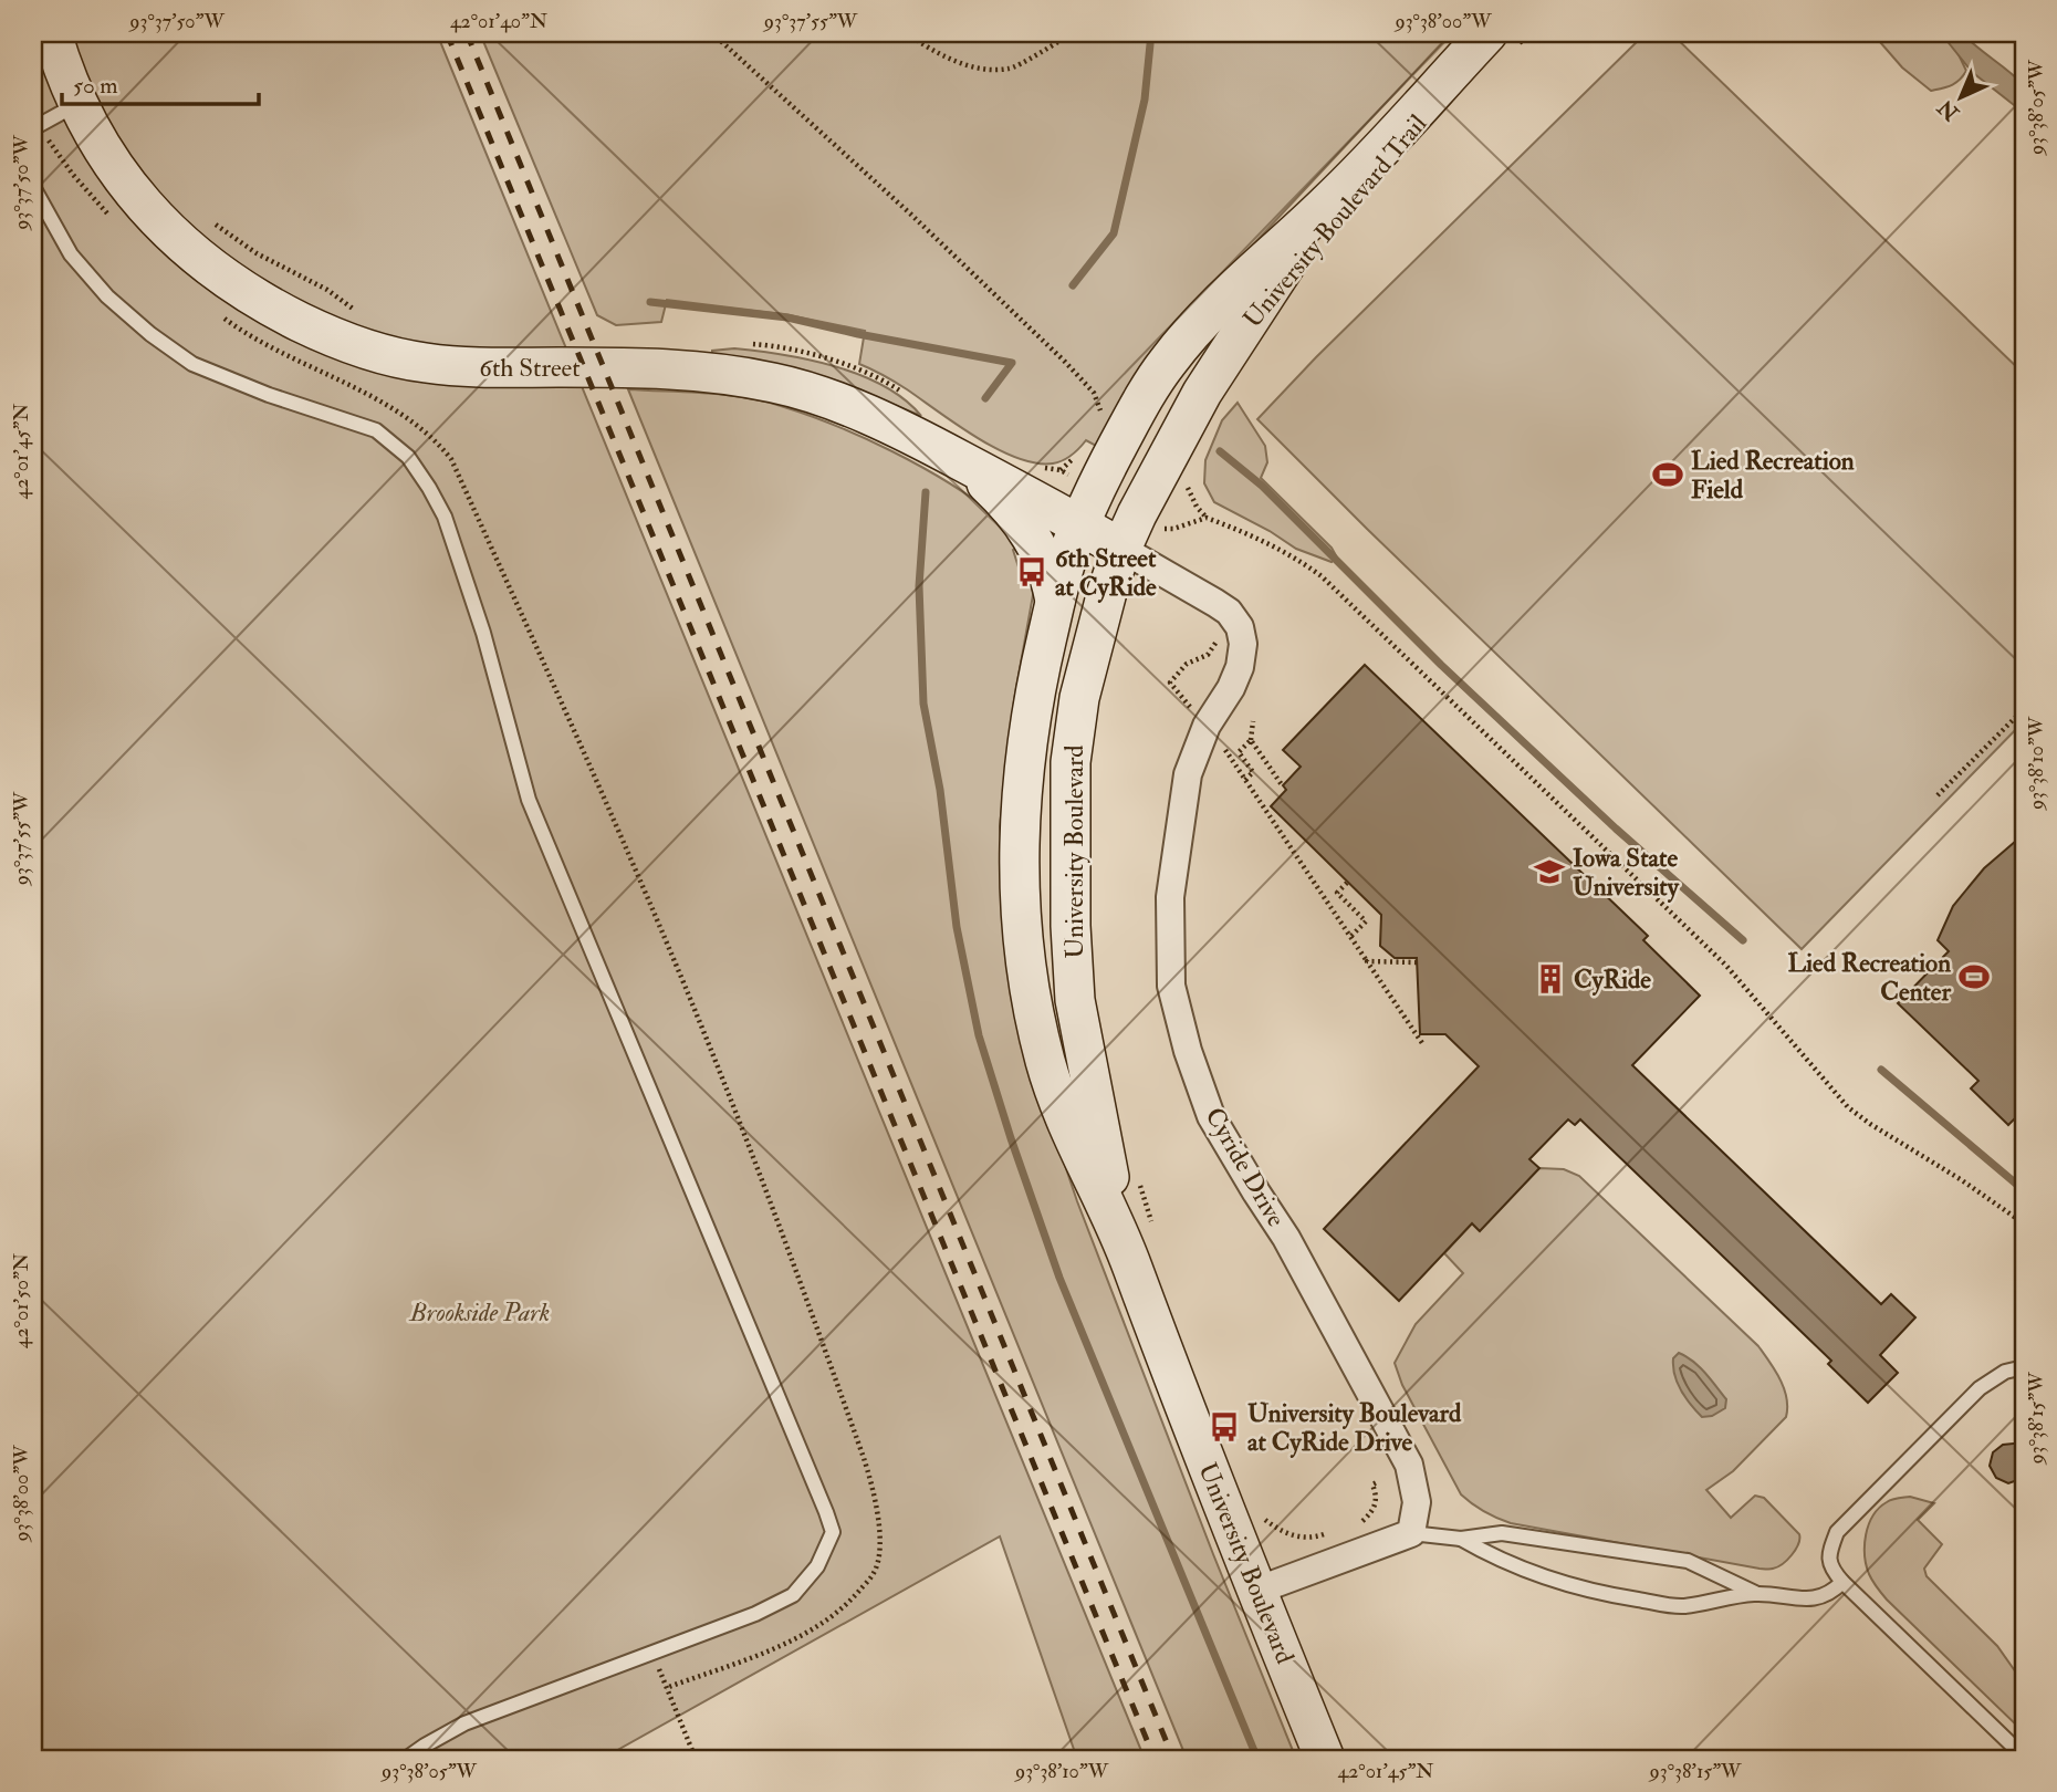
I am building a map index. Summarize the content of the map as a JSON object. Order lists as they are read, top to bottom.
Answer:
{
  "streets": {
    "main road": ["6th Street", "University Boulevard"],
    "street": ["Cyride Drive"]
  },
  "crossings": [
    ["6th Street", "University Boulevard"],
    ["6th Street", "Cyride Drive"],
    ["University Boulevard", "Cyride Drive"]
  ],
  "parks": ["Brookside Park"],
  "places": {
    "sports": ["Lied Recreation Field", "Lied Recreation Center"],
    "bus stop": ["6th Street at CyRide", "University Boulevard at CyRide Drive"],
    "school or university": ["Iowa State University"],
    "building": ["CyRide"]
  },
  "scale_bar": "50 m",
  "north": "bottom left",
  "coordinates": [
    "93°37'50\"W",
    "42°01'40\"N",
    "93°37'55\"W",
    "93°38'00\"W",
    "93°38'05\"W",
    "42°01'45\"N",
    "93°38'10\"W",
    "42°01'50\"N",
    "93°38'15\"W"
  ]
}
